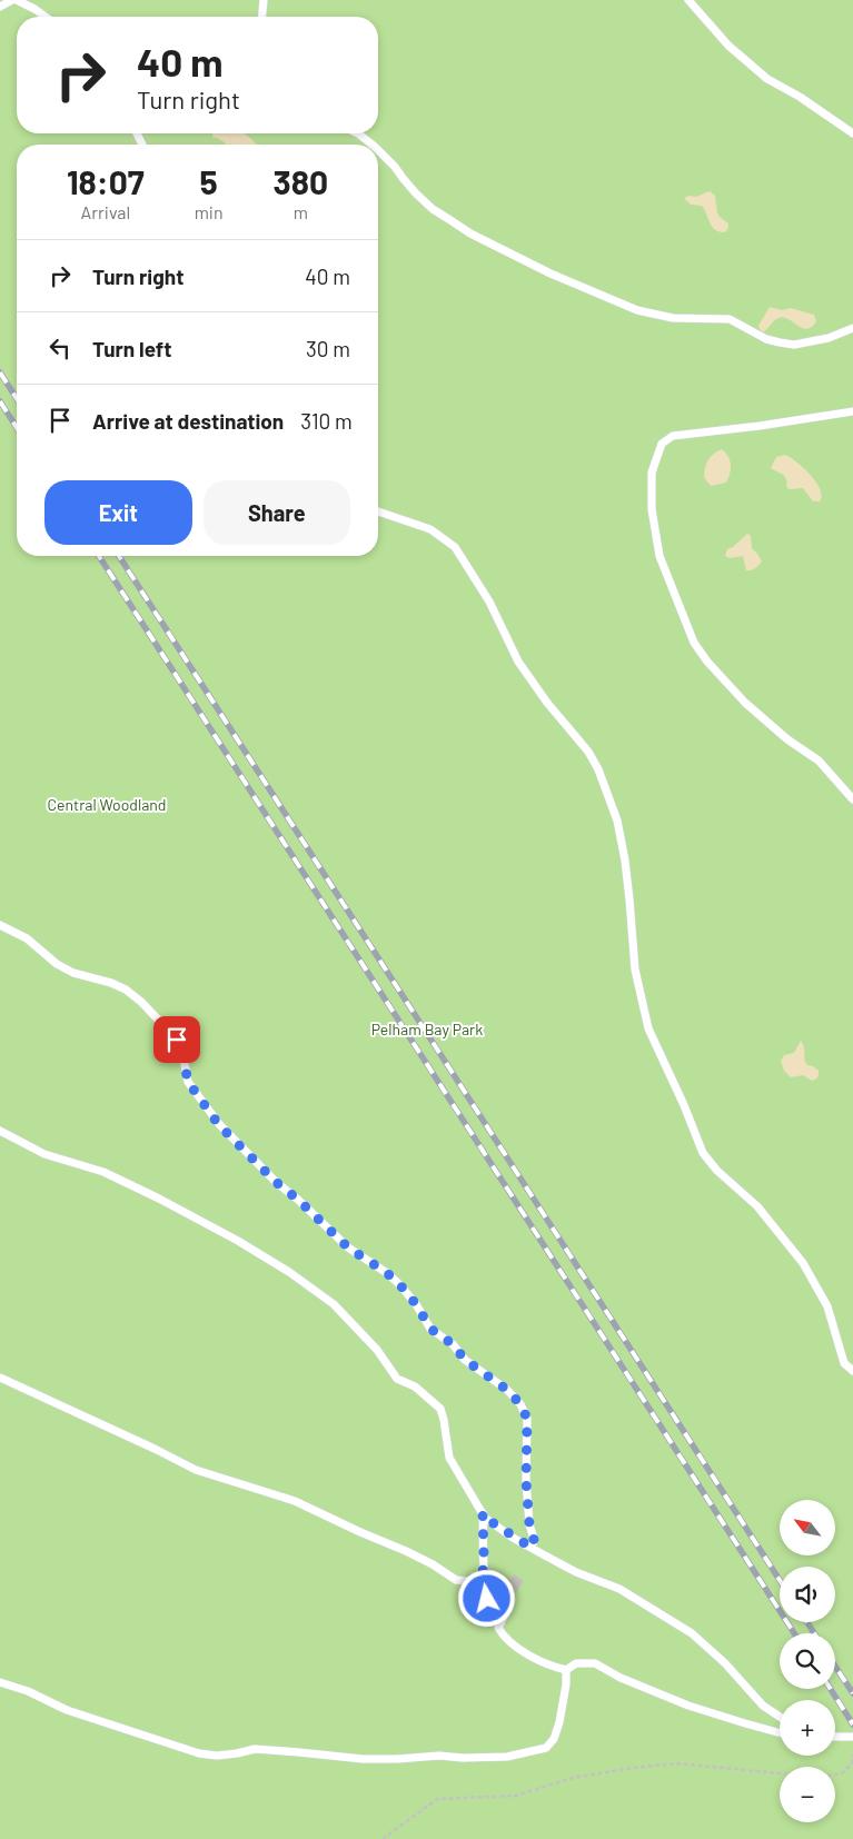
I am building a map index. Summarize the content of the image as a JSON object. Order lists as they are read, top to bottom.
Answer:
{
  "parks": ["Central Woodland", "Pelham Bay Park"],
  "north": "top left",
  "page": {
    "turn": ["40 m", "Turn right"],
    "eta": [
      "18:07",
      "Arrival",
      "5",
      "min",
      "380",
      "m"
    ],
    "list": [
      {
        "name": "Turn right",
        "value": "40 m"
      },
      {
        "name": "Turn left",
        "value": "30 m"
      },
      {
        "name": "Arrive at destination",
        "value": "310 m"
      }
    ],
    "buttons": ["Exit", "Share"],
    "map_buttons": ["+", "−"]
  }
}
